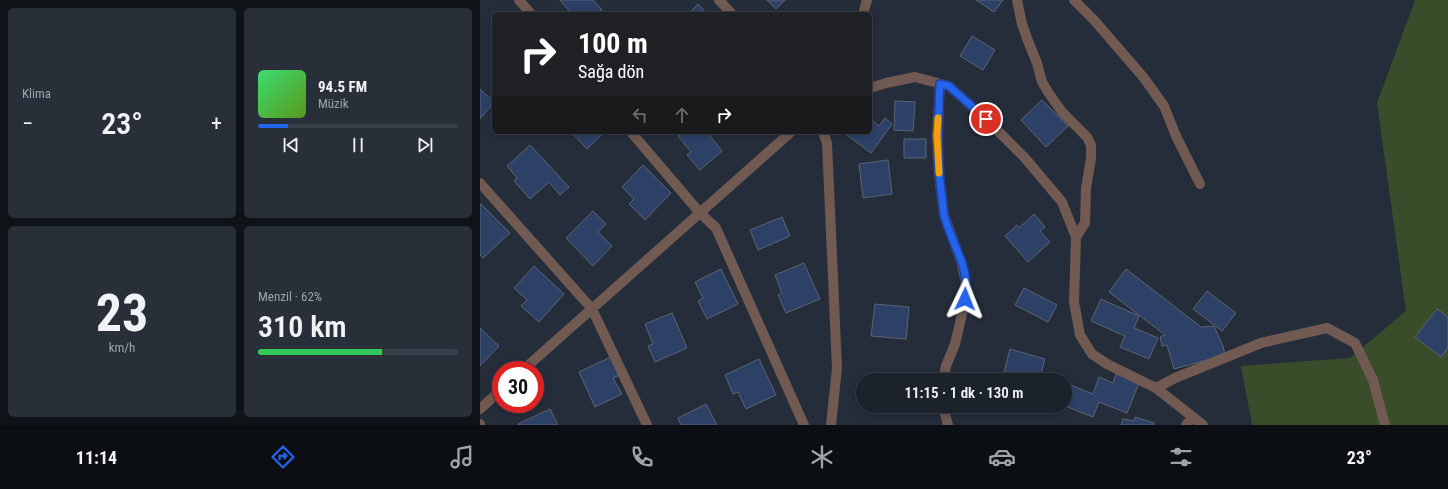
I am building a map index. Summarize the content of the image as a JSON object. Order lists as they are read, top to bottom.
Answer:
{
  "page": {
    "tile": [
      "Klima",
      ["23", "km/h"],
      ["Menzil · 62%", "310 km"]
    ],
    "turn": ["100 m", "Sağa dön"],
    "song": ["94.5 FM", "Müzik"],
    "heat": ["−", "23°", "+"],
    "limit": "30",
    "trip": "11:15 · 1 dk · 130 m",
    "tabs": ["11:14", "23°"]
  }
}
